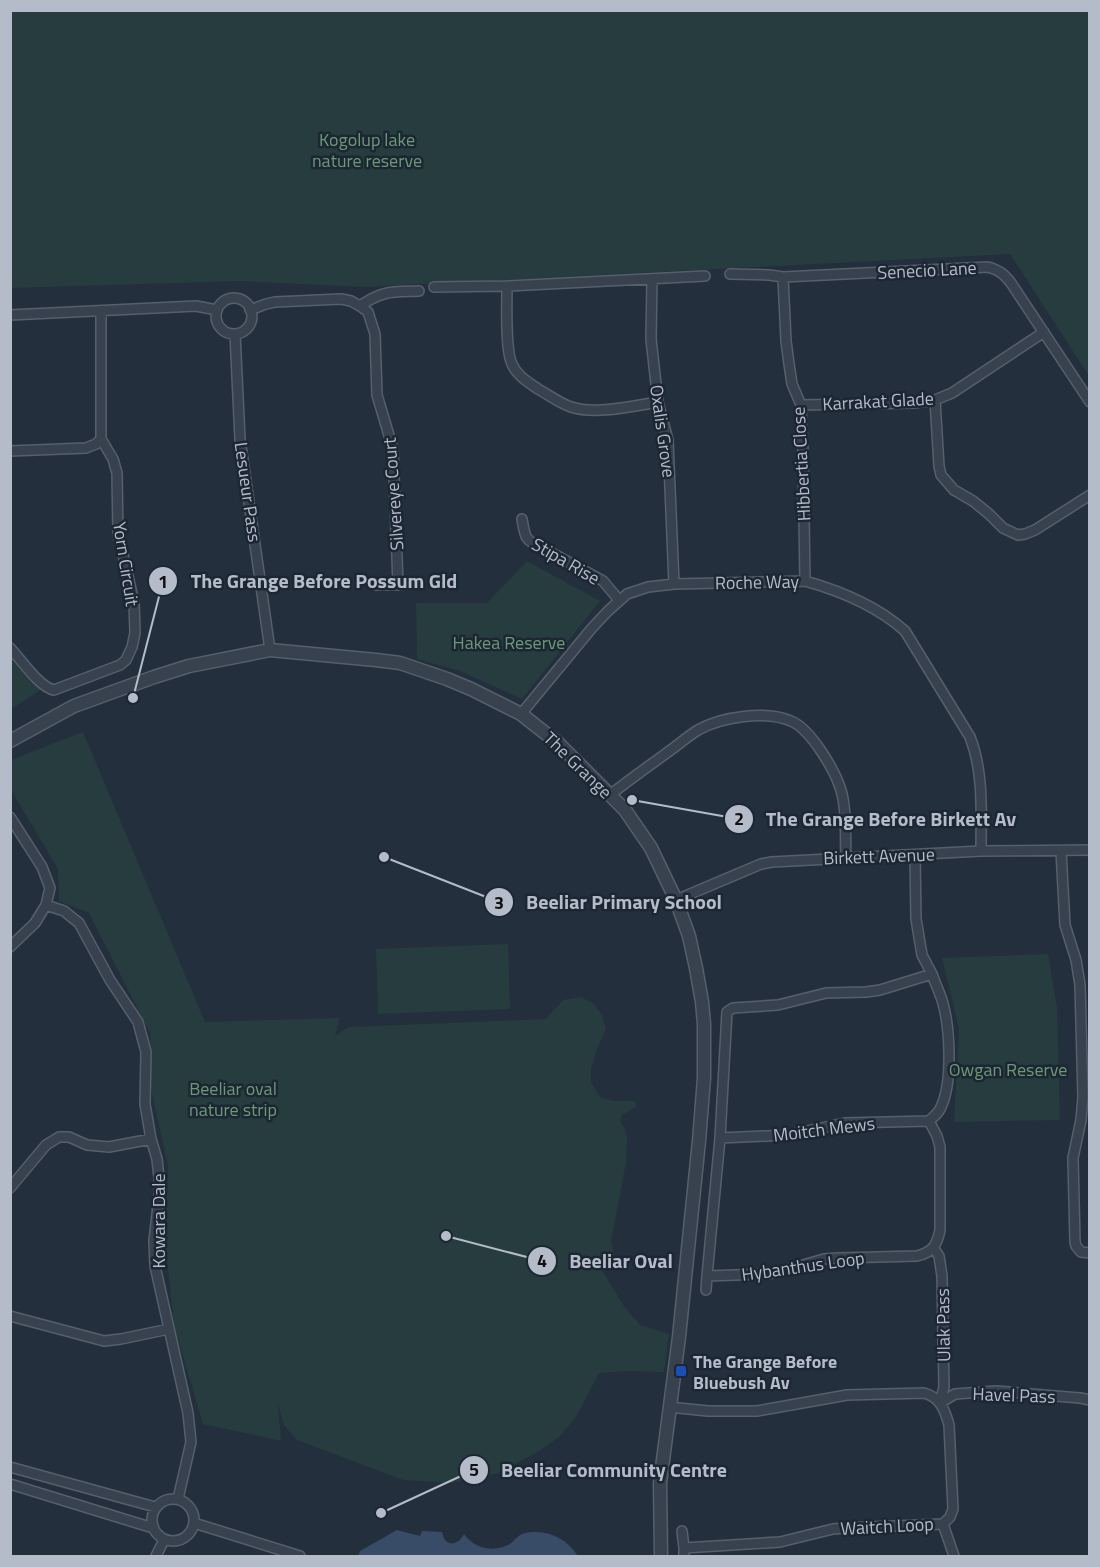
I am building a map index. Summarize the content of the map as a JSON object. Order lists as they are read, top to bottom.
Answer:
{
  "streets": {
    "street": [
      "Senecio Lane",
      "Karrakat Glade",
      "Oxalis Grove",
      "Hibbertia Close",
      "Lesueur Pass",
      "Silvereye Court",
      "Stipa Rise",
      "Yorn Circuit",
      "Roche Way",
      "The Grange",
      "Birkett Avenue",
      "Moitch Mews",
      "Kowara Dale",
      "Hybanthus Loop",
      "Ulak Pass",
      "Havel Pass",
      "Waitch Loop"
    ]
  },
  "crossings": [
    ["Senecio Lane", "Karrakat Glade"],
    ["Senecio Lane", "Hibbertia Close"],
    ["Karrakat Glade", "Hibbertia Close"],
    ["Oxalis Grove", "Roche Way"],
    ["Hibbertia Close", "Roche Way"],
    ["Lesueur Pass", "The Grange"],
    ["Stipa Rise", "Roche Way"],
    ["Roche Way", "The Grange"],
    ["Roche Way", "Birkett Avenue"],
    ["The Grange", "Birkett Avenue"],
    ["Hybanthus Loop", "Ulak Pass"],
    ["Ulak Pass", "Havel Pass"],
    ["Ulak Pass", "Waitch Loop"],
    ["Havel Pass", "Waitch Loop"]
  ],
  "parks": [
    "Kogolup lake nature reserve",
    "Hakea Reserve",
    "Owgan Reserve",
    "Beeliar oval nature strip"
  ],
  "places": {
    "other": [
      "The Grange Before Possum Gld",
      "The Grange Before Birkett Av",
      "Beeliar Primary School",
      "Beeliar Oval",
      "Beeliar Community Centre"
    ],
    "transit": ["The Grange Before Bluebush Av"]
  }
}
